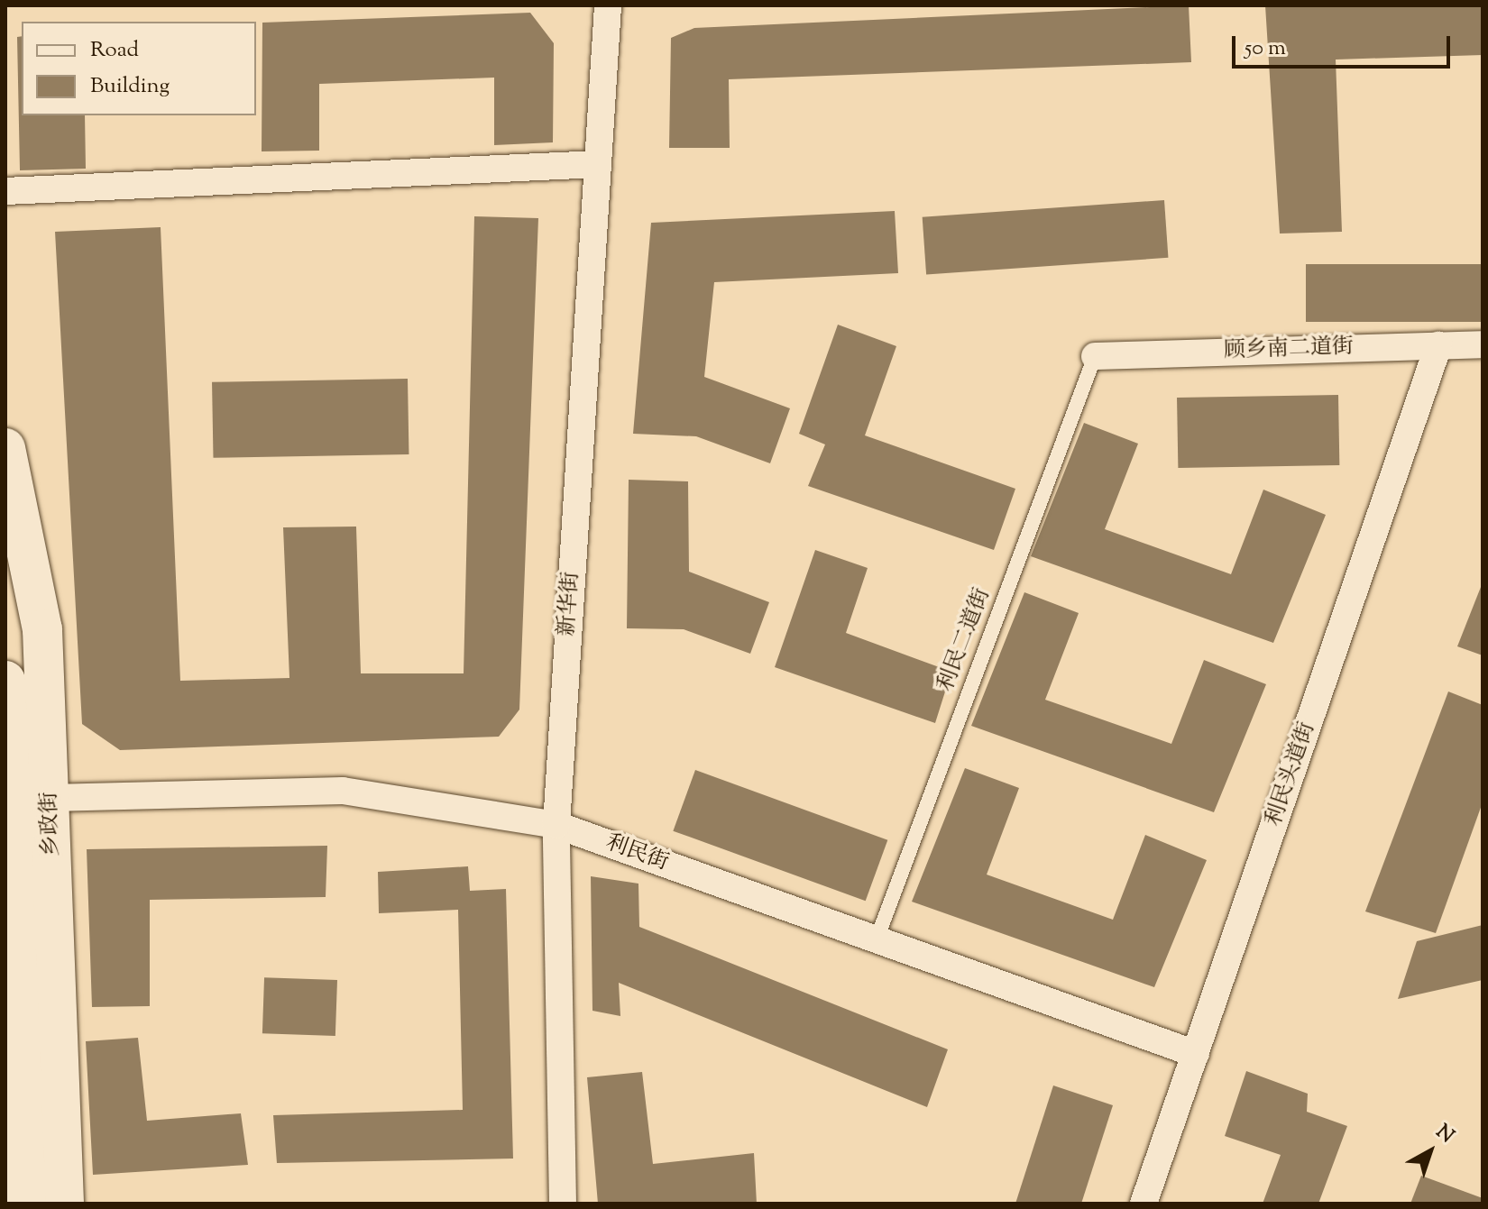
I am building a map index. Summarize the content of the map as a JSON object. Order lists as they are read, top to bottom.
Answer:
{
  "streets": {
    "main road": ["乡政街"],
    "street": [
      "顾乡南二道街",
      "新华街",
      "利民头道街",
      "利民街"
    ],
    "lane": ["利民二道街"]
  },
  "crossings": [
    ["顾乡南二道街", "利民二道街"],
    ["顾乡南二道街", "利民头道街"],
    ["新华街", "利民街"],
    ["利民二道街", "利民街"],
    ["利民头道街", "利民街"],
    ["乡政街", "利民街"]
  ],
  "legend": ["Road", "Building"],
  "scale_bar": "50 m",
  "north": "top right"
}
